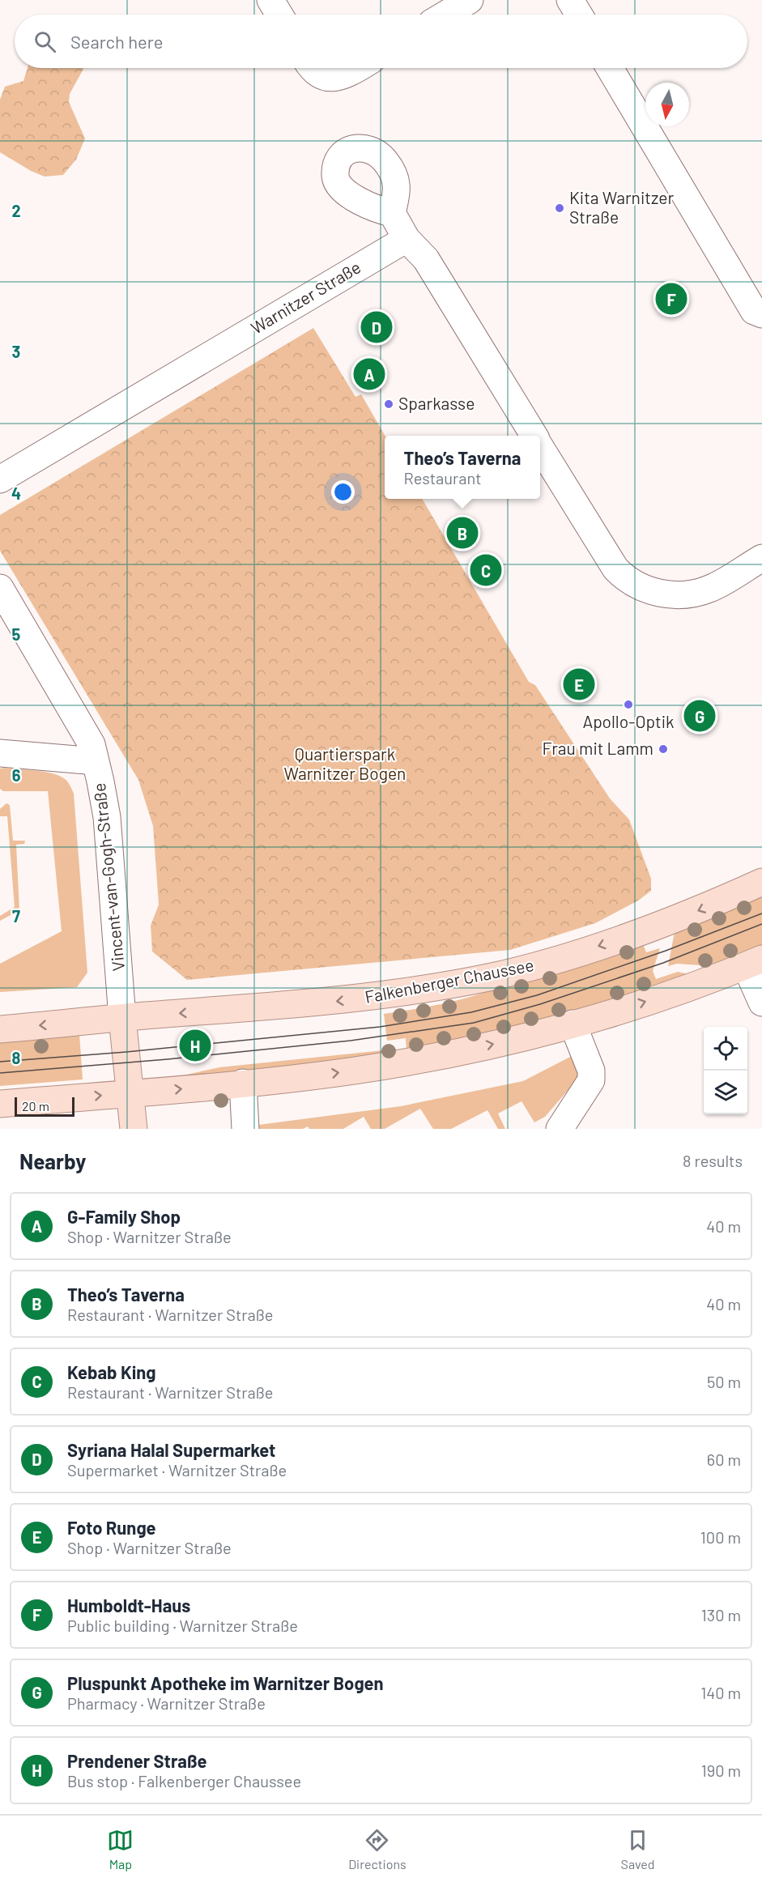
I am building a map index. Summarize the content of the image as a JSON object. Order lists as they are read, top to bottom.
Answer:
{
  "streets": {
    "main road": ["Falkenberger Chaussee"],
    "street": ["Warnitzer Straße", "Vincent-van-Gogh-Straße"]
  },
  "crossings": [
    ["Vincent-van-Gogh-Straße", "Falkenberger Chaussee"]
  ],
  "parks": ["Quartierspark Warnitzer Bogen"],
  "places": [
    "Kita Warnitzer Straße",
    "Sparkasse",
    "Apollo-Optik",
    "Frau mit Lamm"
  ],
  "scale_bar": "20 m",
  "north": "bottom",
  "page": {
    "search": "Search here",
    "pins": [
      "F",
      "D",
      "A",
      "B",
      "C",
      "E",
      "G",
      "H"
    ],
    "popup": ["Theo’s Taverna", "Restaurant"],
    "scale": "20 m",
    "heading": ["Nearby", "8 results"],
    "list": [
      {
        "mark": "A",
        "name": "G-Family Shop",
        "note": "Shop · Warnitzer Straße",
        "value": "40 m"
      },
      {
        "mark": "B",
        "name": "Theo’s Taverna",
        "note": "Restaurant · Warnitzer Straße",
        "value": "40 m"
      },
      {
        "mark": "C",
        "name": "Kebab King",
        "note": "Restaurant · Warnitzer Straße",
        "value": "50 m"
      },
      {
        "mark": "D",
        "name": "Syriana Halal Supermarket",
        "note": "Supermarket · Warnitzer Straße",
        "value": "60 m"
      },
      {
        "mark": "E",
        "name": "Foto Runge",
        "note": "Shop · Warnitzer Straße",
        "value": "100 m"
      },
      {
        "mark": "F",
        "name": "Humboldt-Haus",
        "note": "Public building · Warnitzer Straße",
        "value": "130 m"
      },
      {
        "mark": "G",
        "name": "Pluspunkt Apotheke im Warnitzer Bogen",
        "note": "Pharmacy · Warnitzer Straße",
        "value": "140 m"
      },
      {
        "mark": "H",
        "name": "Prendener Straße",
        "note": "Bus stop · Falkenberger Chaussee",
        "value": "190 m"
      }
    ],
    "nav": ["Map", "Directions", "Saved"]
  },
  "grid": {
    "rows": [
      "2",
      "3",
      "4",
      "5",
      "6",
      "7",
      "8"
    ]
  }
}
